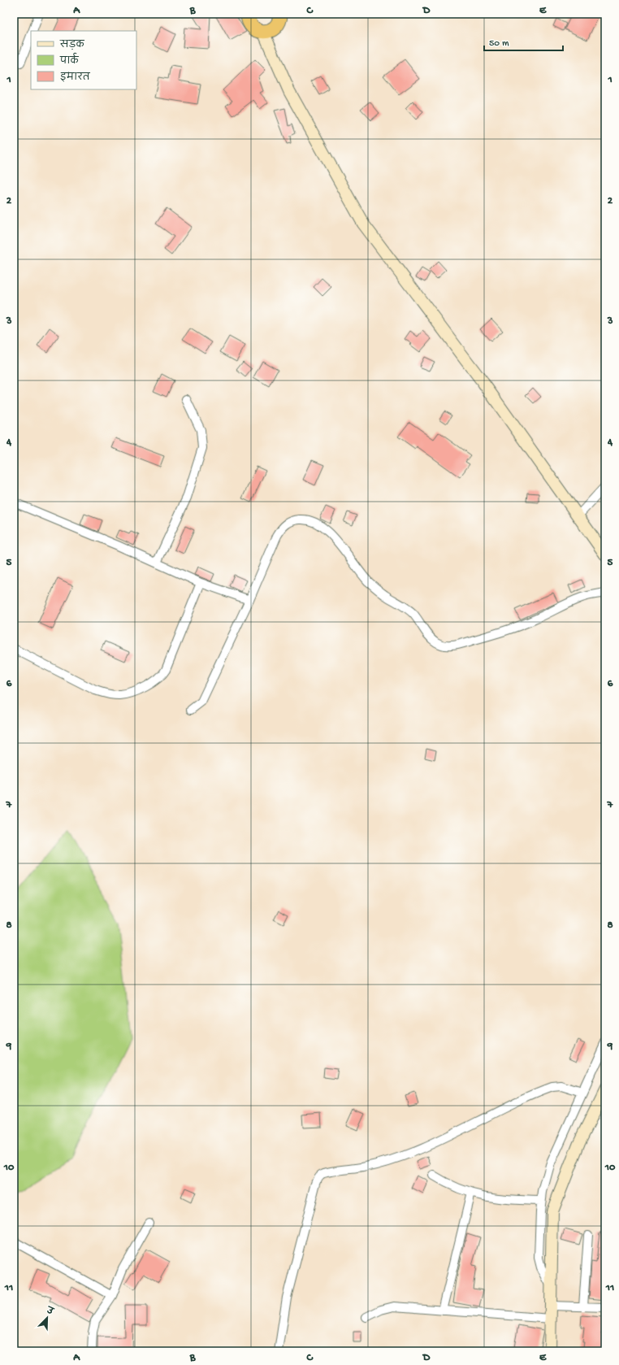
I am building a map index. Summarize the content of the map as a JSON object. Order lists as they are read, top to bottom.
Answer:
{
  "legend": ["सड़क", "पार्क", "इमारत"],
  "scale_bar": "50 m",
  "north": "top right",
  "grid": {
    "columns": [
      "A",
      "B",
      "C",
      "D",
      "E"
    ],
    "rows": [
      "1",
      "2",
      "3",
      "4",
      "5",
      "6",
      "7",
      "8",
      "9",
      "10",
      "11"
    ]
  }
}
